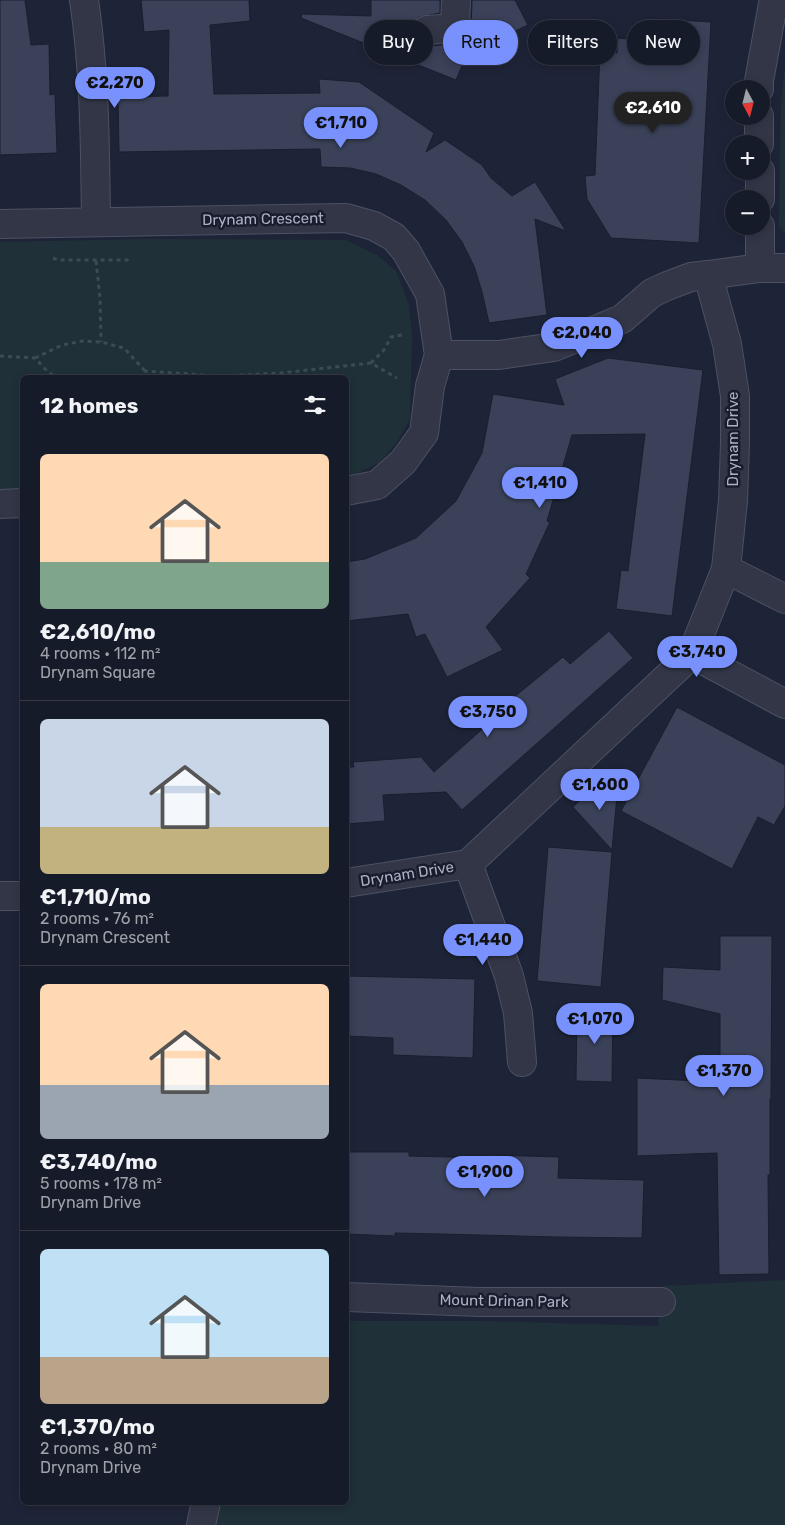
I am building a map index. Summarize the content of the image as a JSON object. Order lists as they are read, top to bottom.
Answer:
{
  "streets": {
    "street": ["Drynam Crescent", "Drynam Drive", "Mount Drinan Park"]
  },
  "north": "bottom",
  "page": {
    "chip": [
      "Buy",
      "Rent",
      "Filters",
      "New"
    ],
    "price": [
      "€2,270",
      "€2,610",
      "€1,710",
      "€2,040",
      "€1,410",
      "€3,740",
      "€3,750",
      "€1,600",
      "€1,440",
      "€1,070",
      "€1,370",
      "€1,900"
    ],
    "map_buttons": ["+", "−"],
    "heading": "12 homes",
    "list": [
      {
        "name": "€2,610/mo",
        "note": "4 rooms · 112 m² · Drynam Square"
      },
      {
        "name": "€1,710/mo",
        "note": "2 rooms · 76 m² · Drynam Crescent"
      },
      {
        "name": "€3,740/mo",
        "note": "5 rooms · 178 m² · Drynam Drive"
      },
      {
        "name": "€1,370/mo",
        "note": "2 rooms · 80 m² · Drynam Drive"
      }
    ]
  }
}
